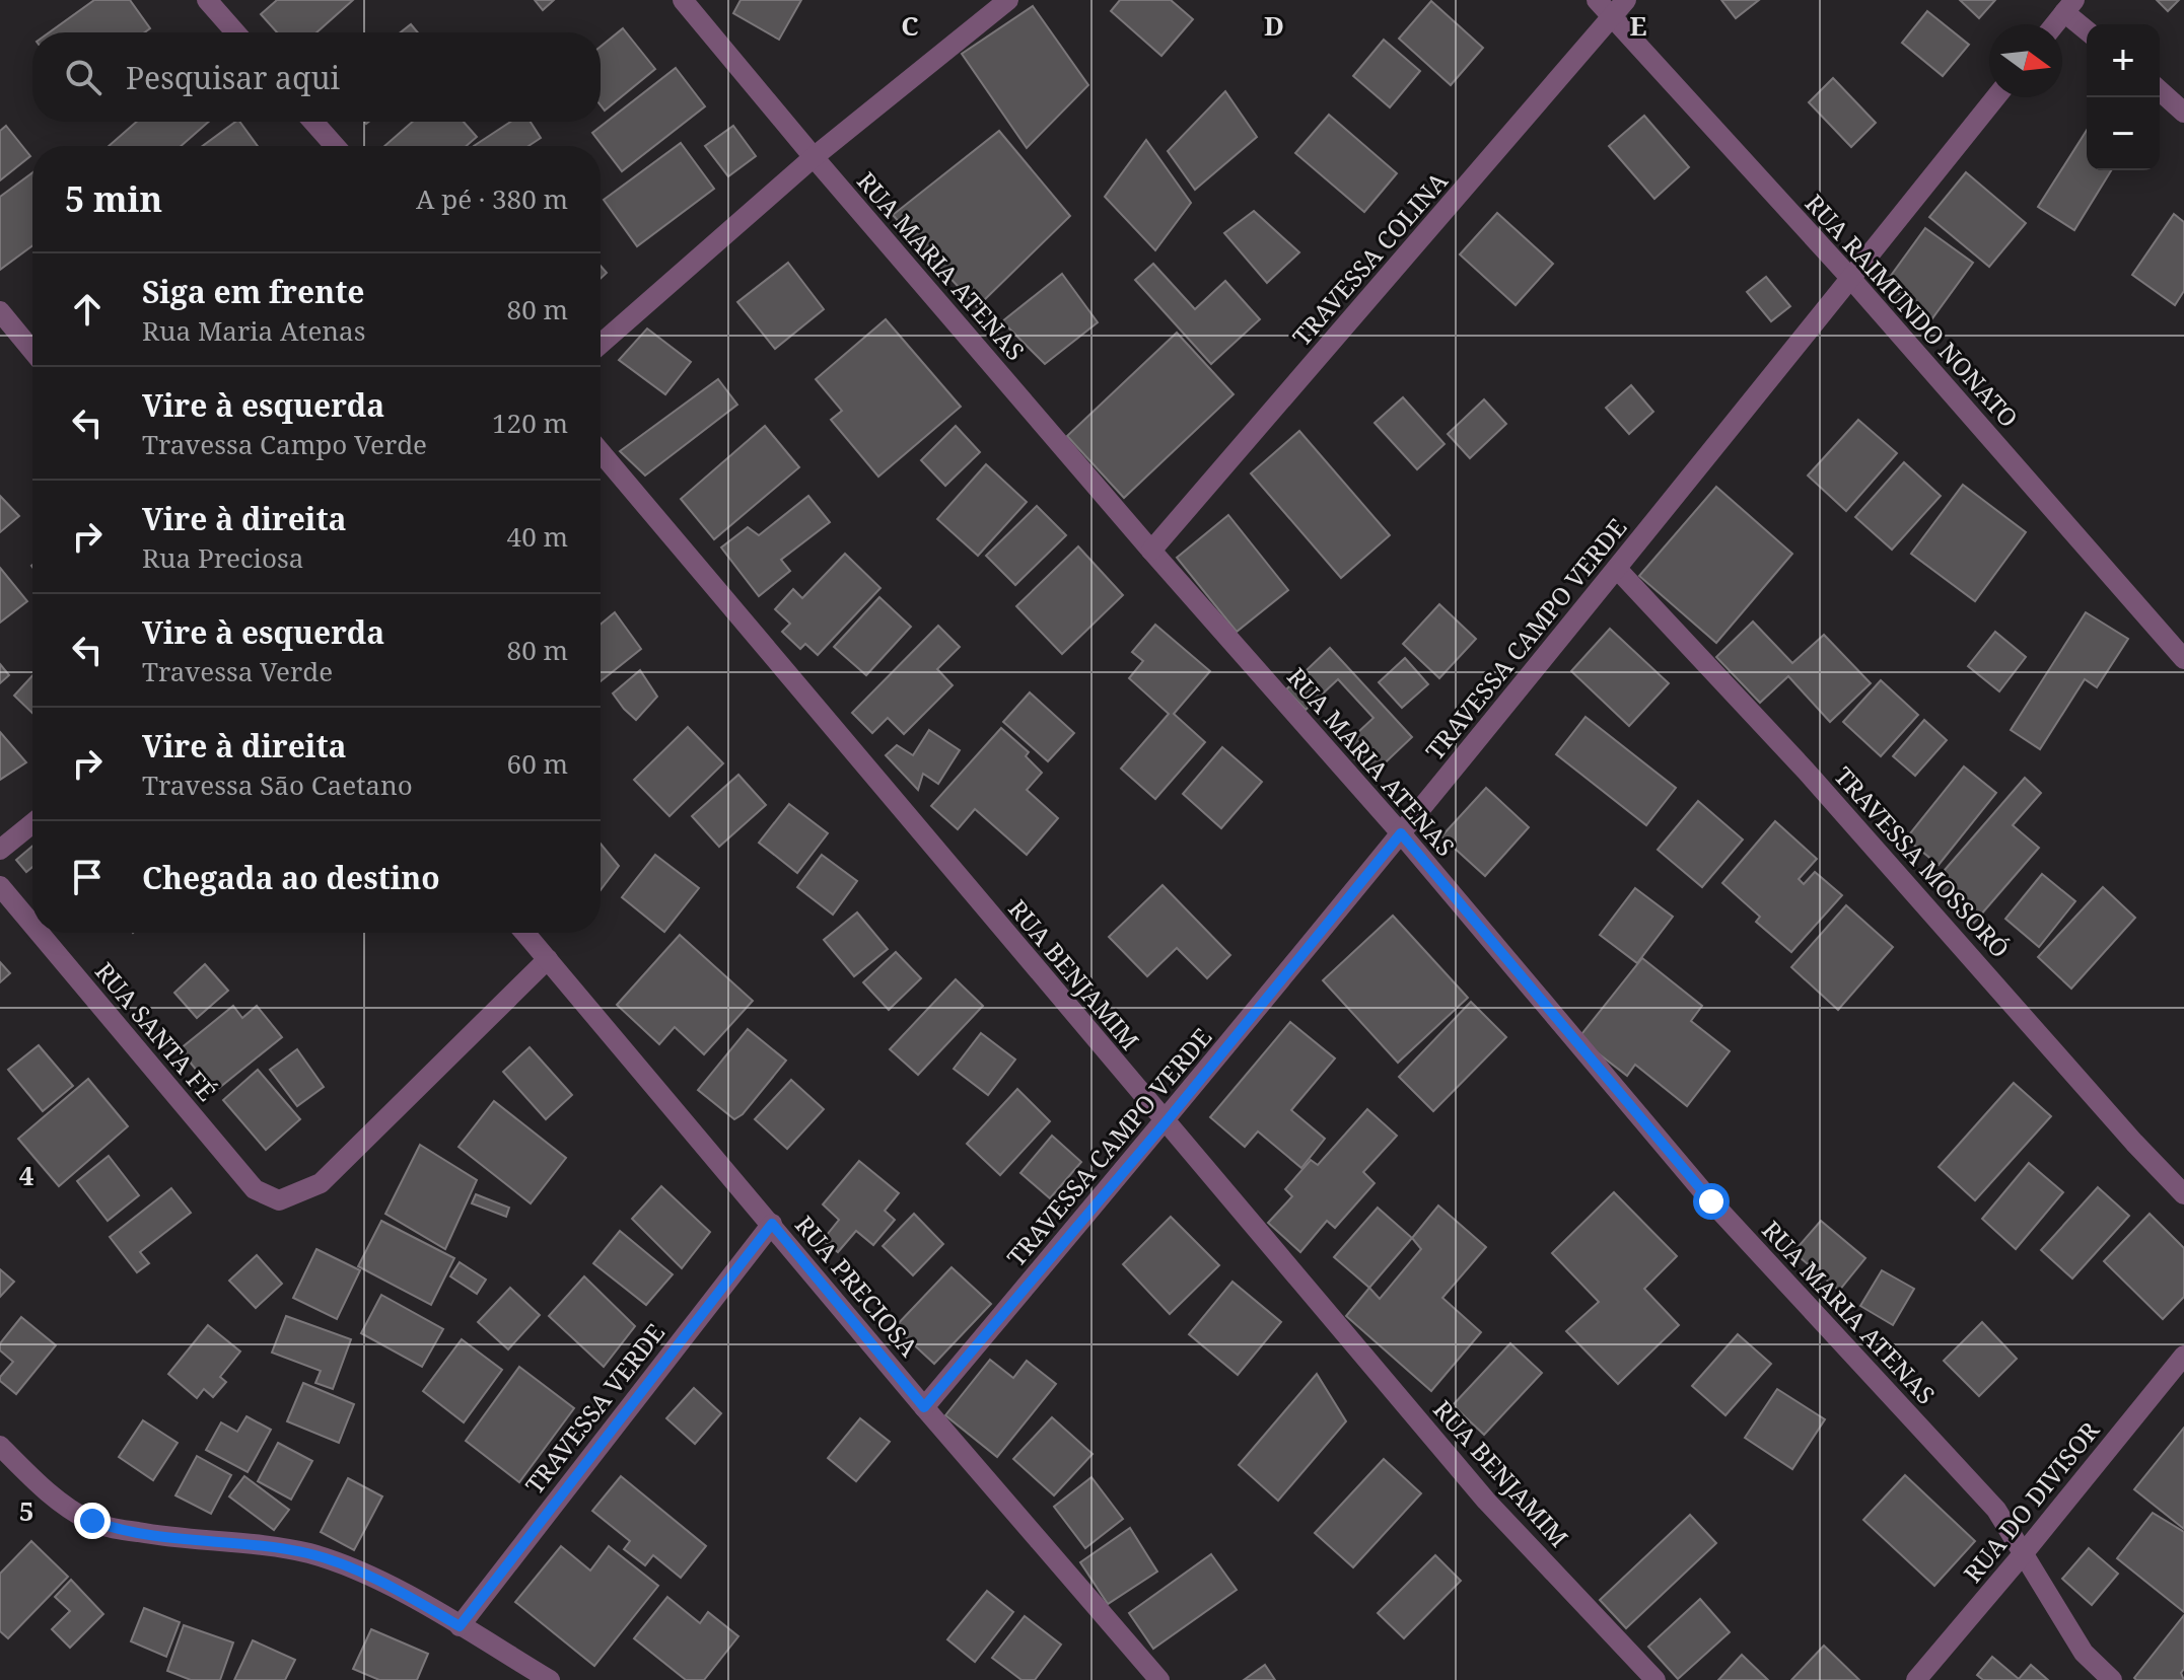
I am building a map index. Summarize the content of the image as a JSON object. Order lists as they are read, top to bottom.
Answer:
{
  "streets": {
    "street": [
      "TRAVESSA COLINA",
      "RUA MARIA ATENAS",
      "RUA RAIMUNDO NONATO",
      "TRAVESSA CAMPO VERDE",
      "TRAVESSA MOSSORÓ",
      "RUA BENJAMIM",
      "RUA SANTA FÉ",
      "RUA PRECIOSA",
      "TRAVESSA VERDE",
      "RUA DO DIVISOR"
    ]
  },
  "crossings": [
    ["TRAVESSA COLINA", "RUA MARIA ATENAS"],
    ["TRAVESSA COLINA", "RUA RAIMUNDO NONATO"],
    ["RUA MARIA ATENAS", "TRAVESSA CAMPO VERDE"],
    ["RUA MARIA ATENAS", "RUA DO DIVISOR"],
    ["RUA RAIMUNDO NONATO", "TRAVESSA CAMPO VERDE"],
    ["TRAVESSA CAMPO VERDE", "TRAVESSA MOSSORÓ"],
    ["TRAVESSA CAMPO VERDE", "RUA BENJAMIM"],
    ["TRAVESSA CAMPO VERDE", "RUA PRECIOSA"],
    ["RUA SANTA FÉ", "RUA PRECIOSA"],
    ["RUA PRECIOSA", "TRAVESSA VERDE"]
  ],
  "north": "right",
  "page": {
    "map_buttons": ["+", "−"],
    "search": "Pesquisar aqui",
    "heading": ["5 min", "A pé · 380 m"],
    "list": [
      ["Siga em frente", "Rua Maria Atenas", "80 m"],
      ["Vire à esquerda", "Travessa Campo Verde", "120 m"],
      ["Vire à direita", "Rua Preciosa", "40 m"],
      ["Vire à esquerda", "Travessa Verde", "80 m"],
      ["Vire à direita", "Travessa São Caetano", "60 m"],
      "Chegada ao destino"
    ]
  },
  "grid": {
    "columns": ["C", "D", "E"],
    "rows": ["4", "5"]
  }
}
